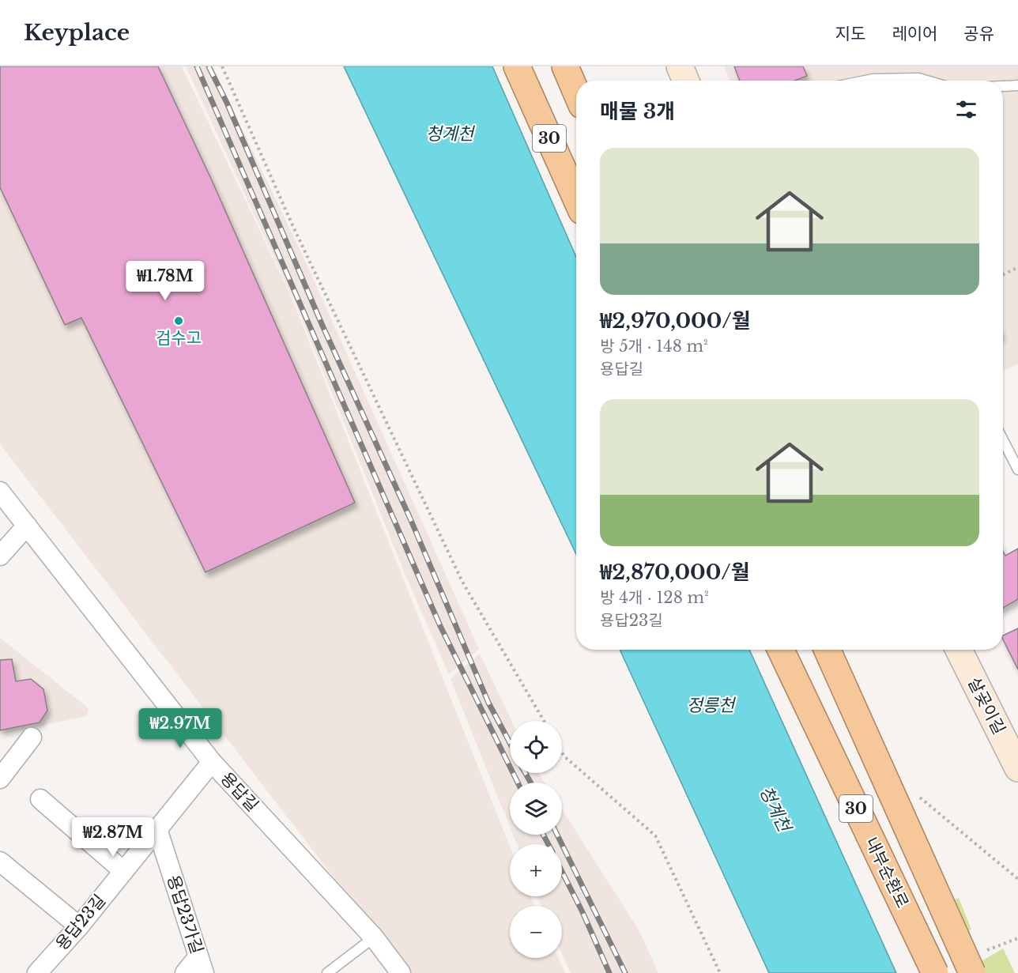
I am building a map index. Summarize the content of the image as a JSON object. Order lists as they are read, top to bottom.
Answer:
{
  "streets": {
    "highway": ["30", "내부순환로"],
    "main road": ["살곶이길"],
    "street": ["용답길", "용답23가길", "용답23길"]
  },
  "crossings": [
    ["용답길", "용답23길"],
    ["용답23가길", "용답23길"]
  ],
  "water": ["청계천", "정릉천"],
  "places": ["검수고"],
  "page": {
    "header": "Keyplace",
    "nav": ["지도", "레이어", "공유"],
    "heading": "매물 3개",
    "list": [
      {
        "name": "₩2,970,000/월",
        "note": "방 5개 · 148 m² · 용답길"
      },
      {
        "name": "₩2,870,000/월",
        "note": "방 4개 · 128 m² · 용답23길"
      }
    ],
    "price": ["₩1.78M", "₩2.97M", "₩2.87M"],
    "map_buttons": ["+", "−"]
  }
}
